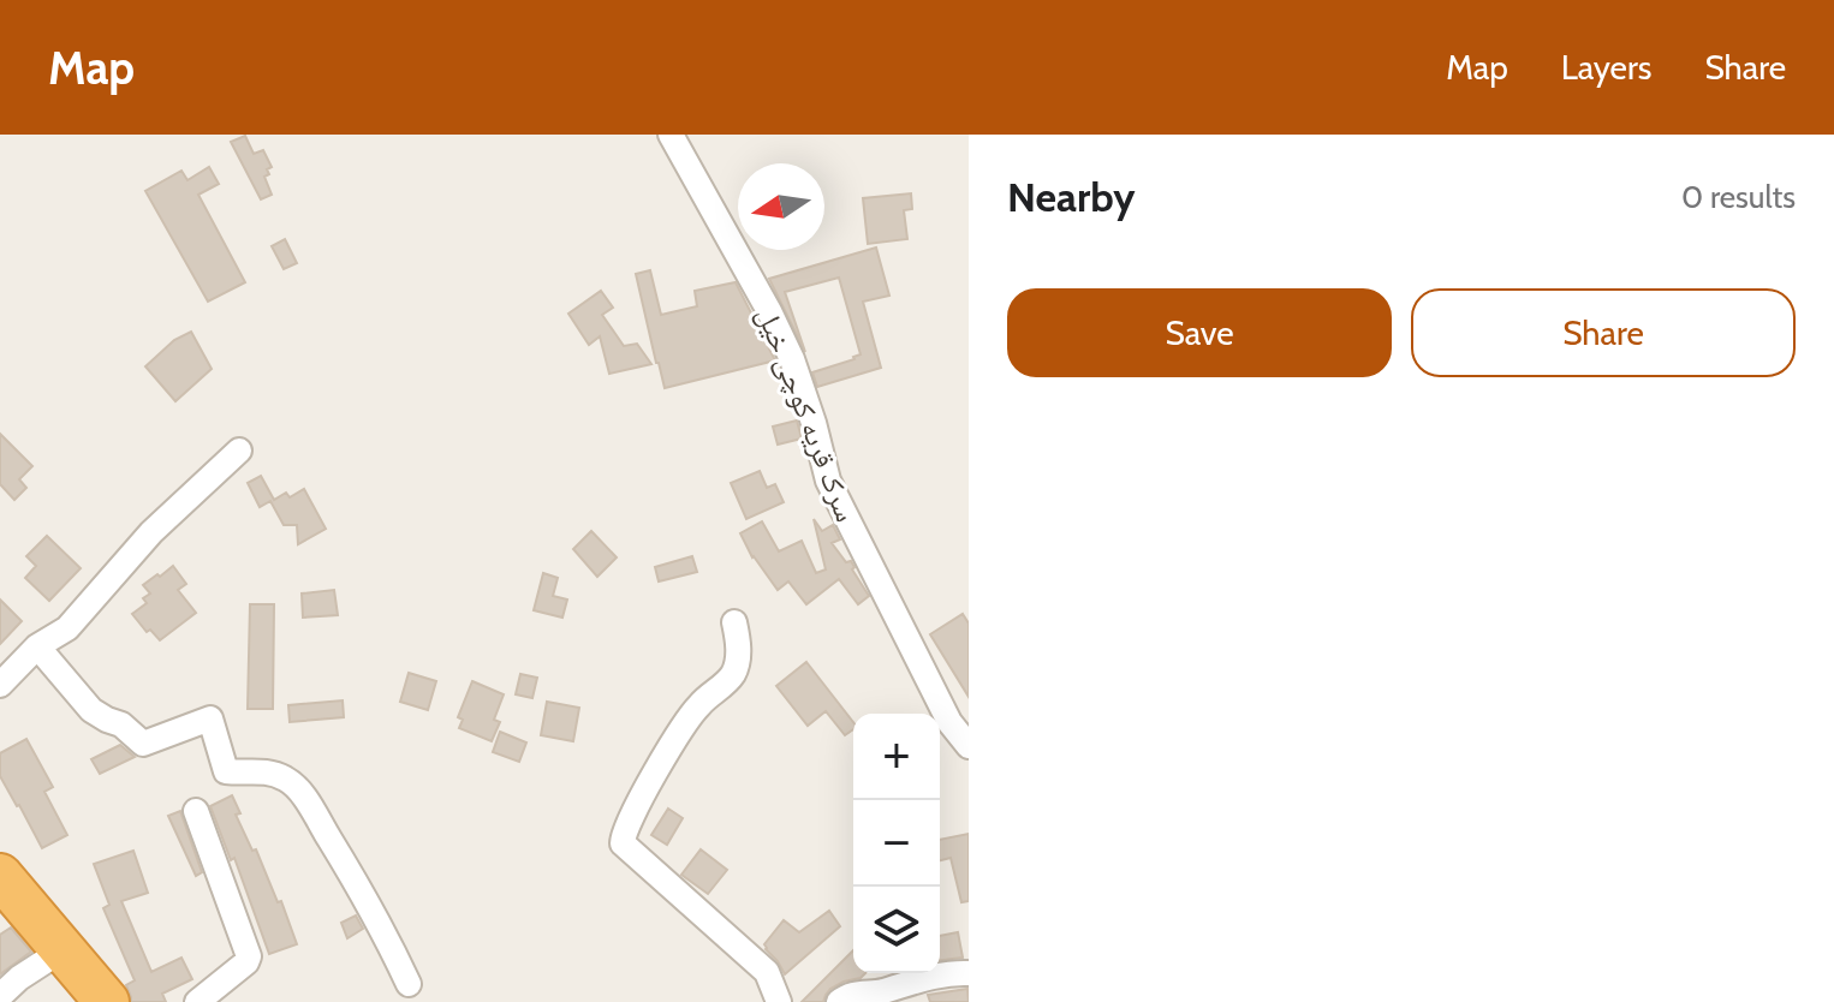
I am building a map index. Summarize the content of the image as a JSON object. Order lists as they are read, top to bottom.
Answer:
{
  "streets": {
    "street": ["سرک قریه کوچی خیل"]
  },
  "north": "left",
  "page": {
    "header": "Map",
    "nav": ["Map", "Layers", "Share"],
    "heading": ["Nearby", "0 results"],
    "buttons": ["Save", "Share"],
    "map_buttons": ["+", "−"]
  }
}
